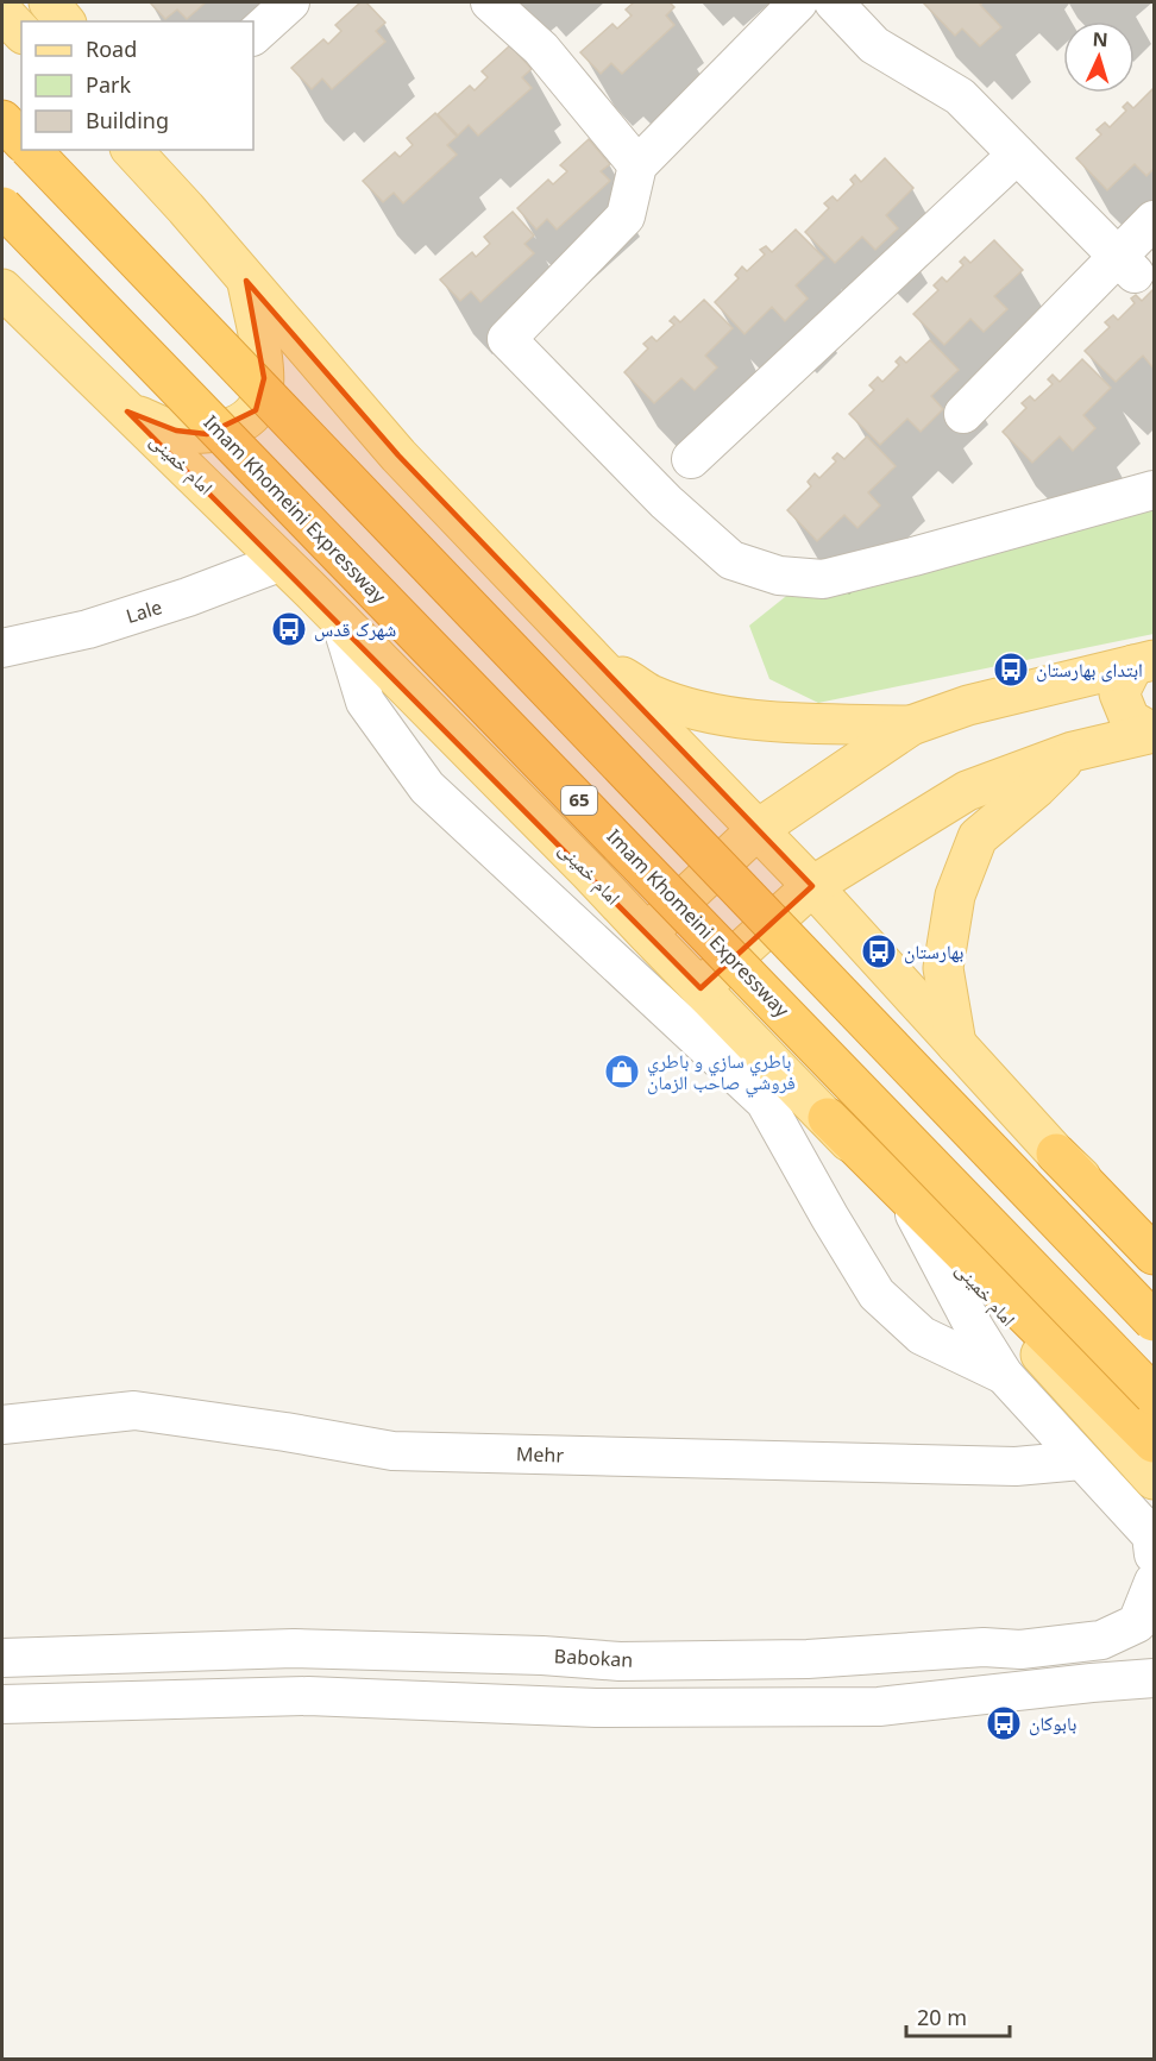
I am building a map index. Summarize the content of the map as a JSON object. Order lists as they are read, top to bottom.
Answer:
{
  "streets": {
    "highway": ["Imam Khomeini Expressway", "65"],
    "main road": ["امام خمینی"],
    "street": ["Lale", "Mehr", "Babokan"]
  },
  "crossings": [
    ["امام خمینی", "Lale"]
  ],
  "places": {
    "bus stop": [
      "شهرک قدس",
      "ابتدای بهارستان",
      "بهارستان",
      "بابوکان"
    ],
    "shop": ["باطري سازي و باطري فروشي صاحب الزمان"]
  },
  "legend": ["Road", "Park", "Building"],
  "scale_bar": "20 m",
  "north": "top"
}
